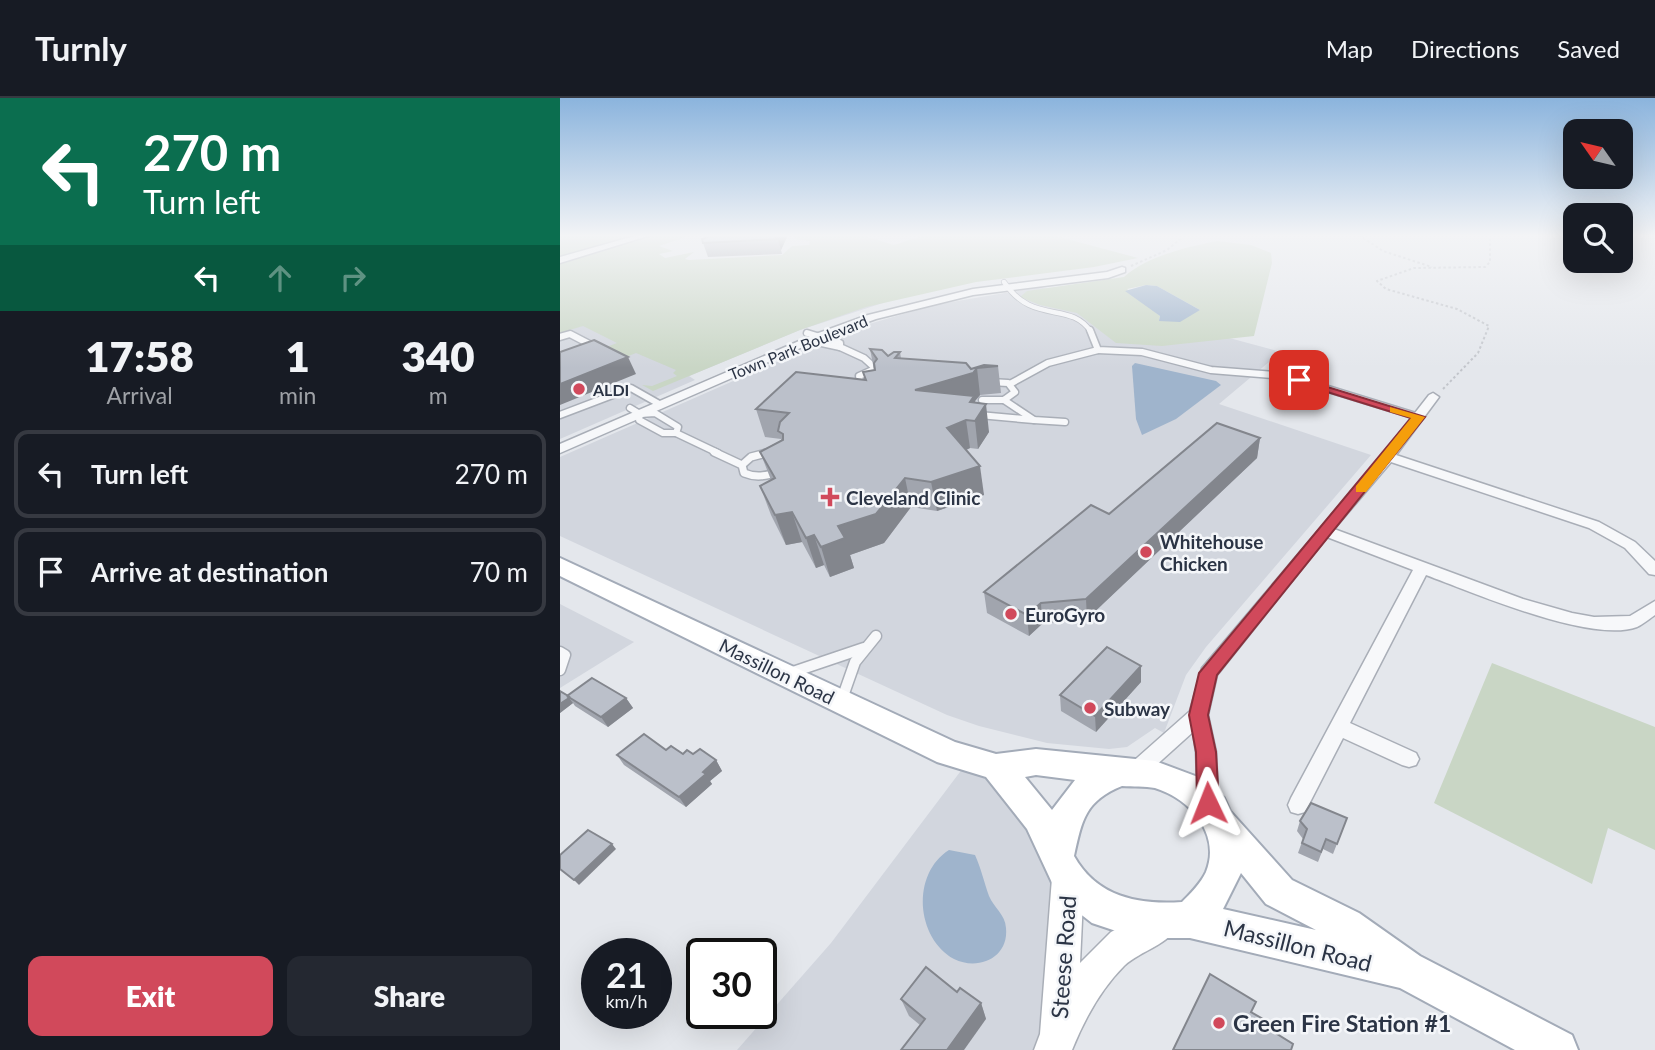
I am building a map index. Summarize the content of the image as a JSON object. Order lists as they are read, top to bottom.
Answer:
{
  "streets": {
    "main road": ["Massillon Road"],
    "street": ["Town Park Boulevard", "Steese Road"]
  },
  "crossings": [
    ["Massillon Road", "Steese Road"]
  ],
  "places": {
    "other": [
      "ALDI",
      "Whitehouse Chicken",
      "EuroGyro",
      "Subway",
      "Green Fire Station #1"
    ],
    "health": ["Cleveland Clinic"]
  },
  "north": "top left",
  "page": {
    "header": "Turnly",
    "nav": ["Map", "Directions", "Saved"],
    "turn": ["270 m", "Turn left"],
    "eta": [
      "17:58",
      "Arrival",
      "1",
      "min",
      "340",
      "m"
    ],
    "list": [
      {
        "name": "Turn left",
        "value": "270 m"
      },
      {
        "name": "Arrive at destination",
        "value": "70 m"
      }
    ],
    "speed": "21 km/h",
    "limit": "30",
    "buttons": ["Exit", "Share"]
  }
}
